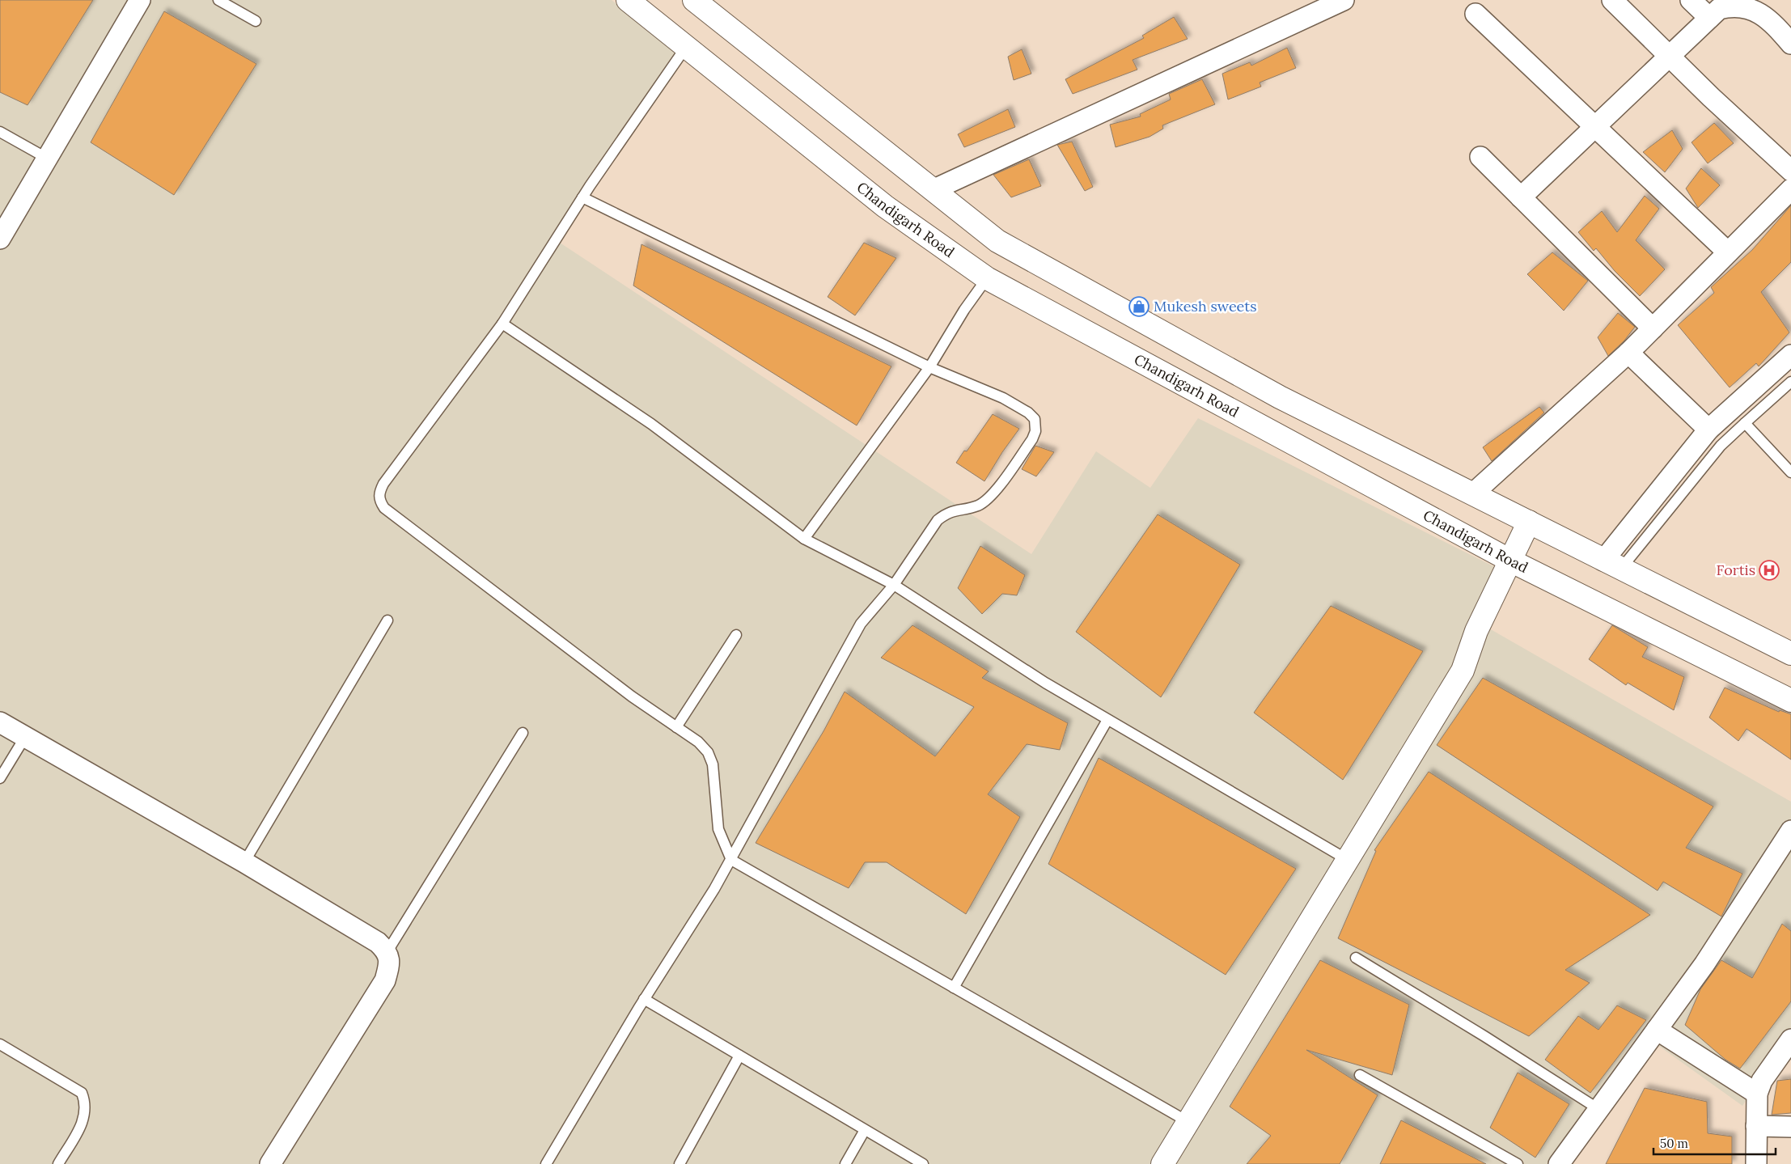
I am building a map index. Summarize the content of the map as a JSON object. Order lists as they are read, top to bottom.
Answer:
{
  "streets": {
    "main road": ["Chandigarh Road"]
  },
  "places": {
    "shop": ["Mukesh sweets"],
    "hospital": ["Fortis"]
  },
  "scale_bar": "50 m"
}
